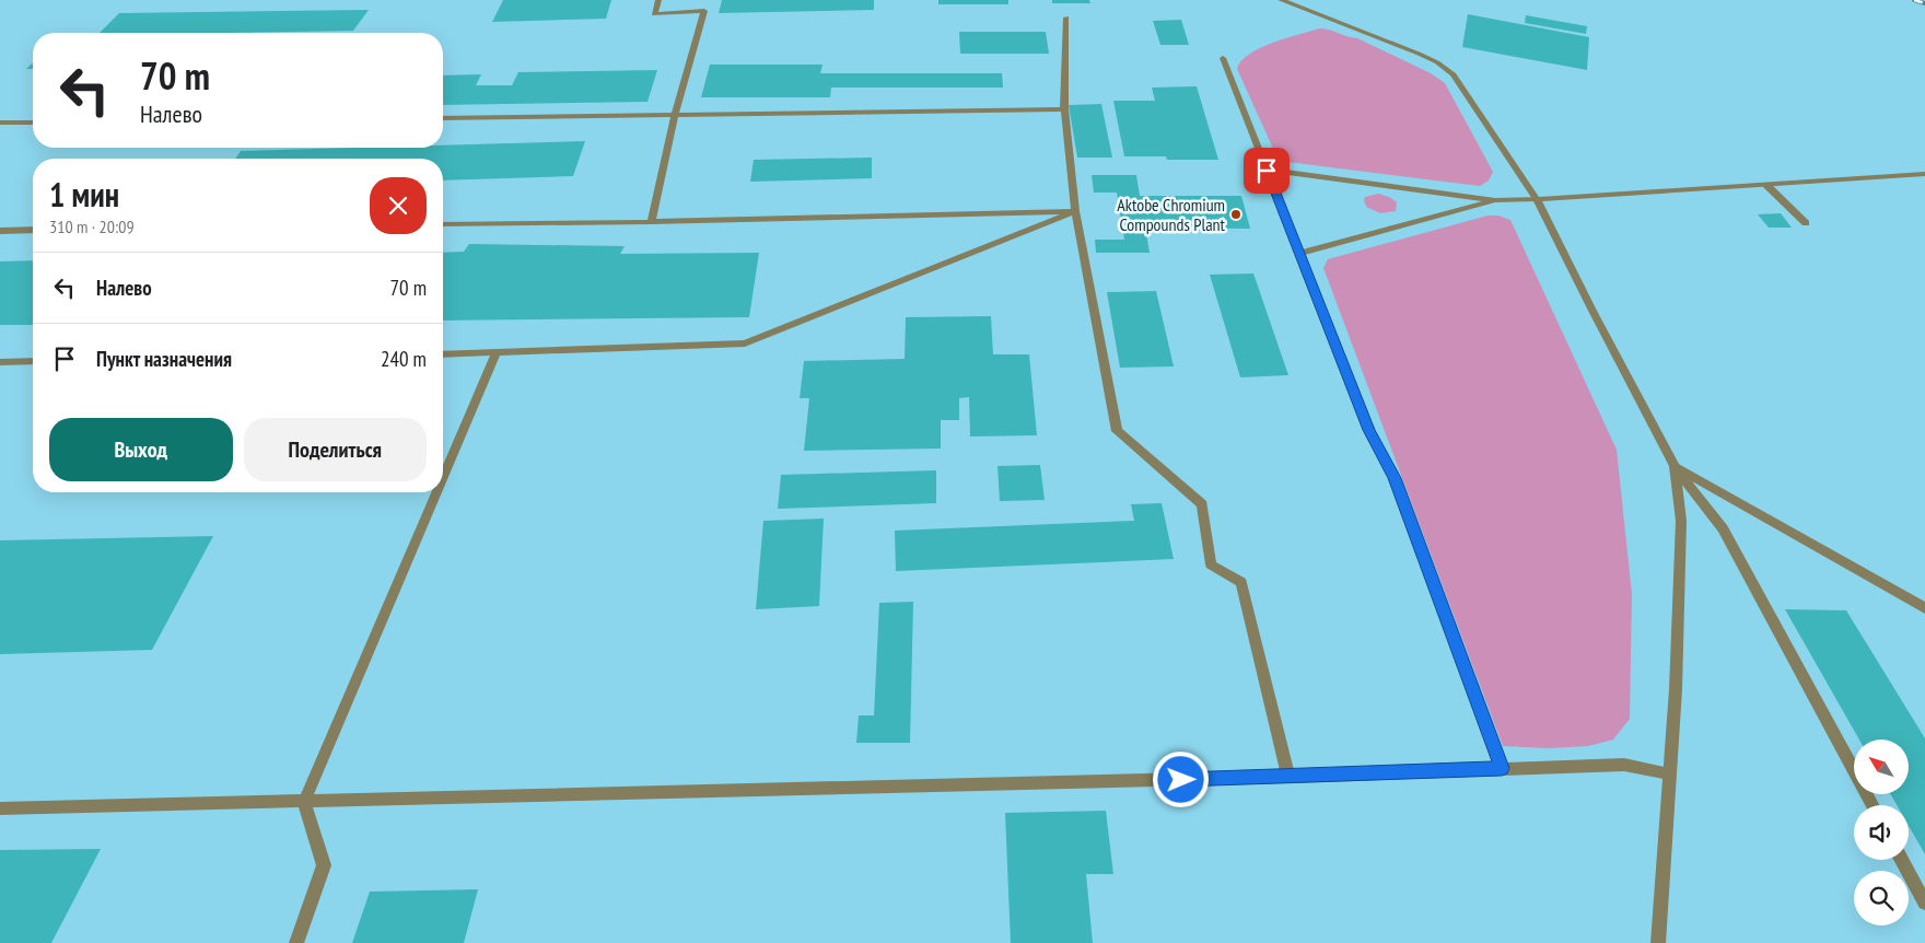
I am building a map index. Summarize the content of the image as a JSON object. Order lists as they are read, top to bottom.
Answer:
{
  "places": ["Aktobe Chromium Compounds Plant"],
  "north": "top left",
  "page": {
    "turn": ["70 m", "Налево"],
    "heading": ["1 мин", "310 m · 20:09"],
    "list": [
      {
        "name": "Налево",
        "value": "70 m"
      },
      {
        "name": "Пункт назначения",
        "value": "240 m"
      }
    ],
    "buttons": ["Выход", "Поделиться"]
  }
}
